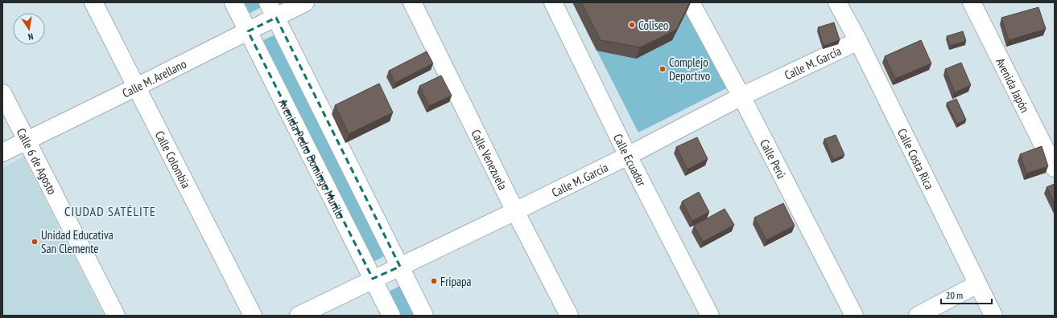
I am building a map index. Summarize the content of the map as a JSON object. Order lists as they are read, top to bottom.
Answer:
{
  "streets": {
    "street": [
      "Calle M. García",
      "Calle M. Arellano",
      "Avenida Japón",
      "Calle Perú",
      "Calle Costa Rica",
      "Calle Colombia",
      "Avenida Pedro Domingo Murillo",
      "Calle Venezuela",
      "Calle Ecuador",
      "Calle 6 de Agosto"
    ]
  },
  "crossings": [
    ["Calle M. García", "Calle Perú"],
    ["Calle M. García", "Calle Costa Rica"],
    ["Calle M. García", "Avenida Pedro Domingo Murillo"],
    ["Calle M. García", "Calle Venezuela"],
    ["Calle M. García", "Calle Ecuador"],
    ["Calle M. Arellano", "Calle Colombia"],
    ["Calle M. Arellano", "Avenida Pedro Domingo Murillo"],
    ["Calle M. Arellano", "Calle 6 de Agosto"]
  ],
  "districts": ["CIUDAD SATÉLITE"],
  "places": [
    "Coliseo",
    "Complejo Deportivo",
    "Unidad Educativa San Clemente",
    "Fripapa"
  ],
  "scale_bar": "20 m",
  "north": "bottom"
}
